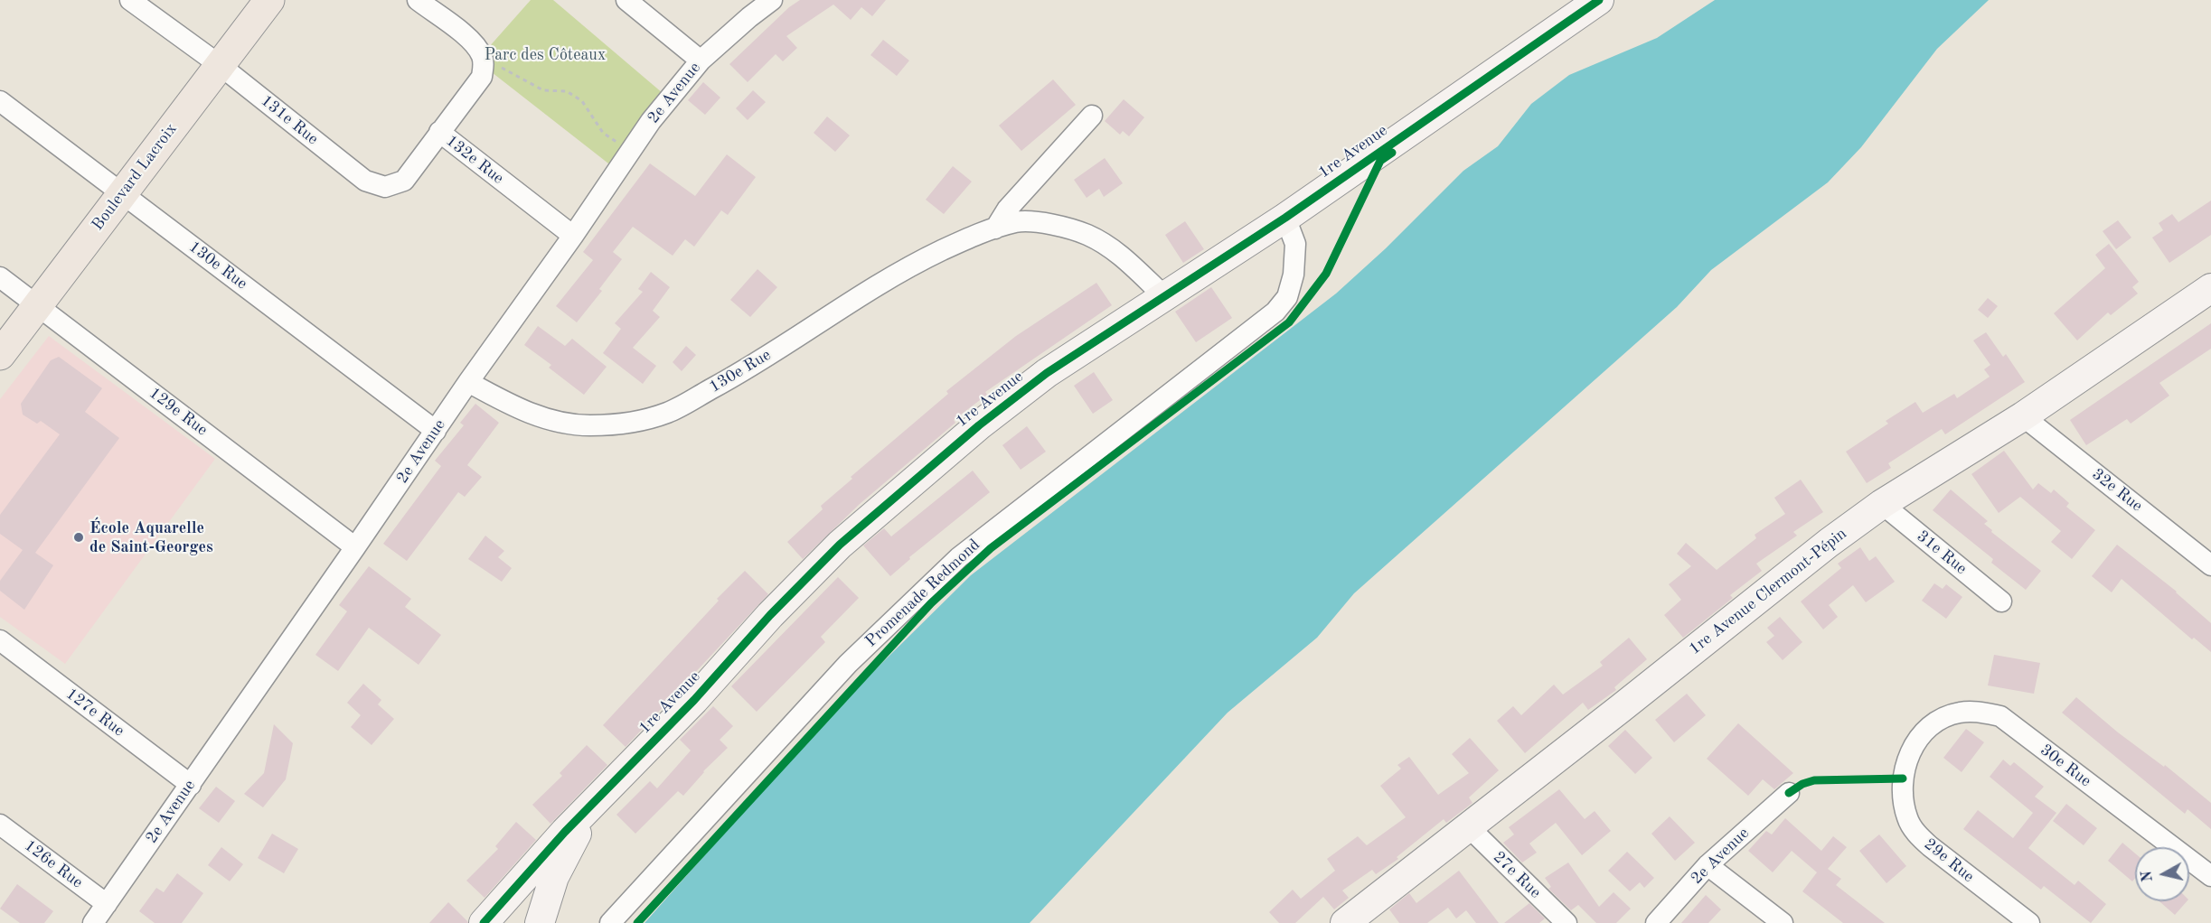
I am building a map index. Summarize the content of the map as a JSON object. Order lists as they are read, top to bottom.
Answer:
{
  "streets": {
    "main road": ["Boulevard Lacroix"],
    "street": [
      "2e Avenue",
      "131e Rue",
      "1re Avenue",
      "132e Rue",
      "130e Rue",
      "129e Rue",
      "32e Rue",
      "31e Rue",
      "1re Avenue Clermont-Pépin",
      "Promenade Redmond",
      "127e Rue",
      "30e Rue",
      "29e Rue",
      "126e Rue",
      "27e Rue"
    ]
  },
  "crossings": [
    ["2e Avenue", "132e Rue"],
    ["2e Avenue", "130e Rue"],
    ["2e Avenue", "129e Rue"],
    ["2e Avenue", "127e Rue"],
    ["2e Avenue", "126e Rue"],
    ["131e Rue", "132e Rue"],
    ["131e Rue", "Boulevard Lacroix"],
    ["1re Avenue", "130e Rue"],
    ["1re Avenue", "Promenade Redmond"],
    ["Boulevard Lacroix", "130e Rue"],
    ["Boulevard Lacroix", "129e Rue"],
    ["32e Rue", "1re Avenue Clermont-Pépin"],
    ["31e Rue", "1re Avenue Clermont-Pépin"],
    ["1re Avenue Clermont-Pépin", "27e Rue"],
    ["30e Rue", "29e Rue"]
  ],
  "parks": ["Parc des Côteaux"],
  "places": ["École Aquarelle de Saint-Georges"],
  "north": "left"
}
